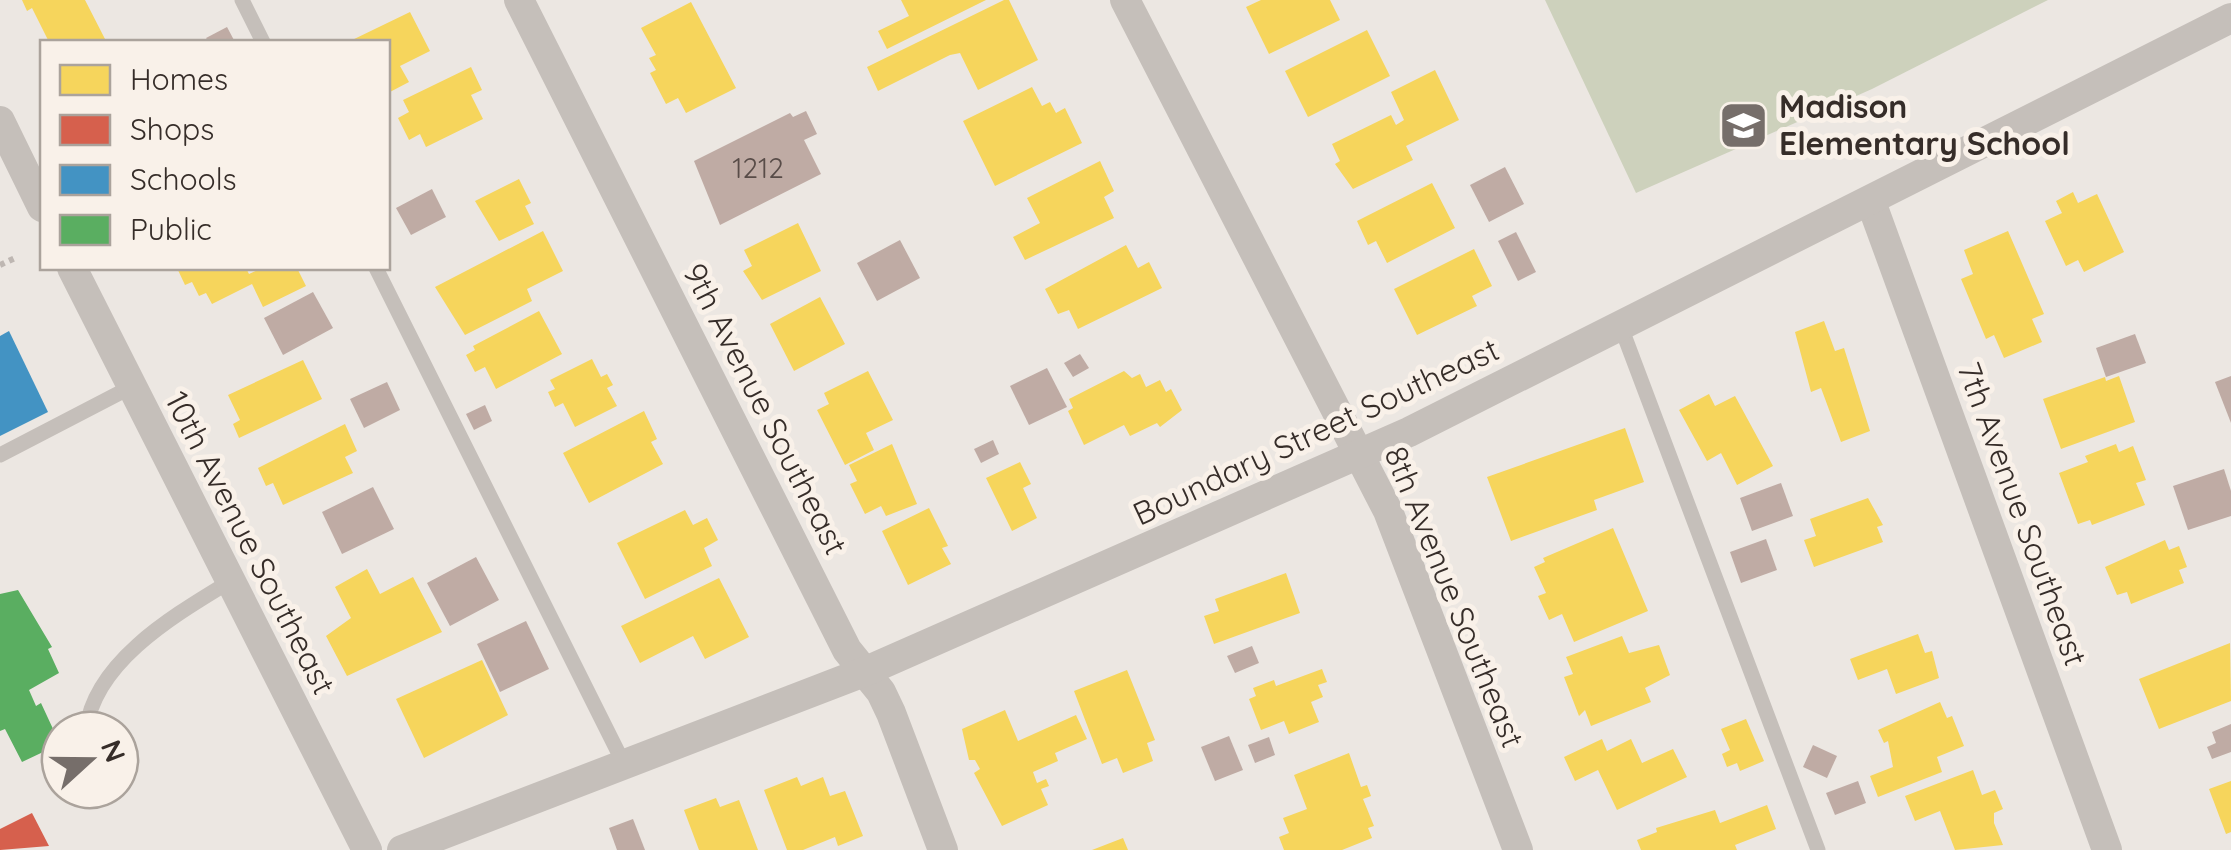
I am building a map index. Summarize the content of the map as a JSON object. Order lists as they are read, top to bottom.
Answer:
{
  "streets": {
    "street": [
      "9th Avenue Southeast",
      "Boundary Street Southeast",
      "7th Avenue Southeast",
      "10th Avenue Southeast",
      "8th Avenue Southeast"
    ]
  },
  "crossings": [
    ["9th Avenue Southeast", "Boundary Street Southeast"],
    ["Boundary Street Southeast", "7th Avenue Southeast"],
    ["Boundary Street Southeast", "8th Avenue Southeast"]
  ],
  "places": {
    "school or university": ["Madison Elementary School"]
  },
  "house_numbers": ["1212"],
  "legend": [
    "Homes",
    "Shops",
    "Schools",
    "Public"
  ],
  "north": "right"
}
